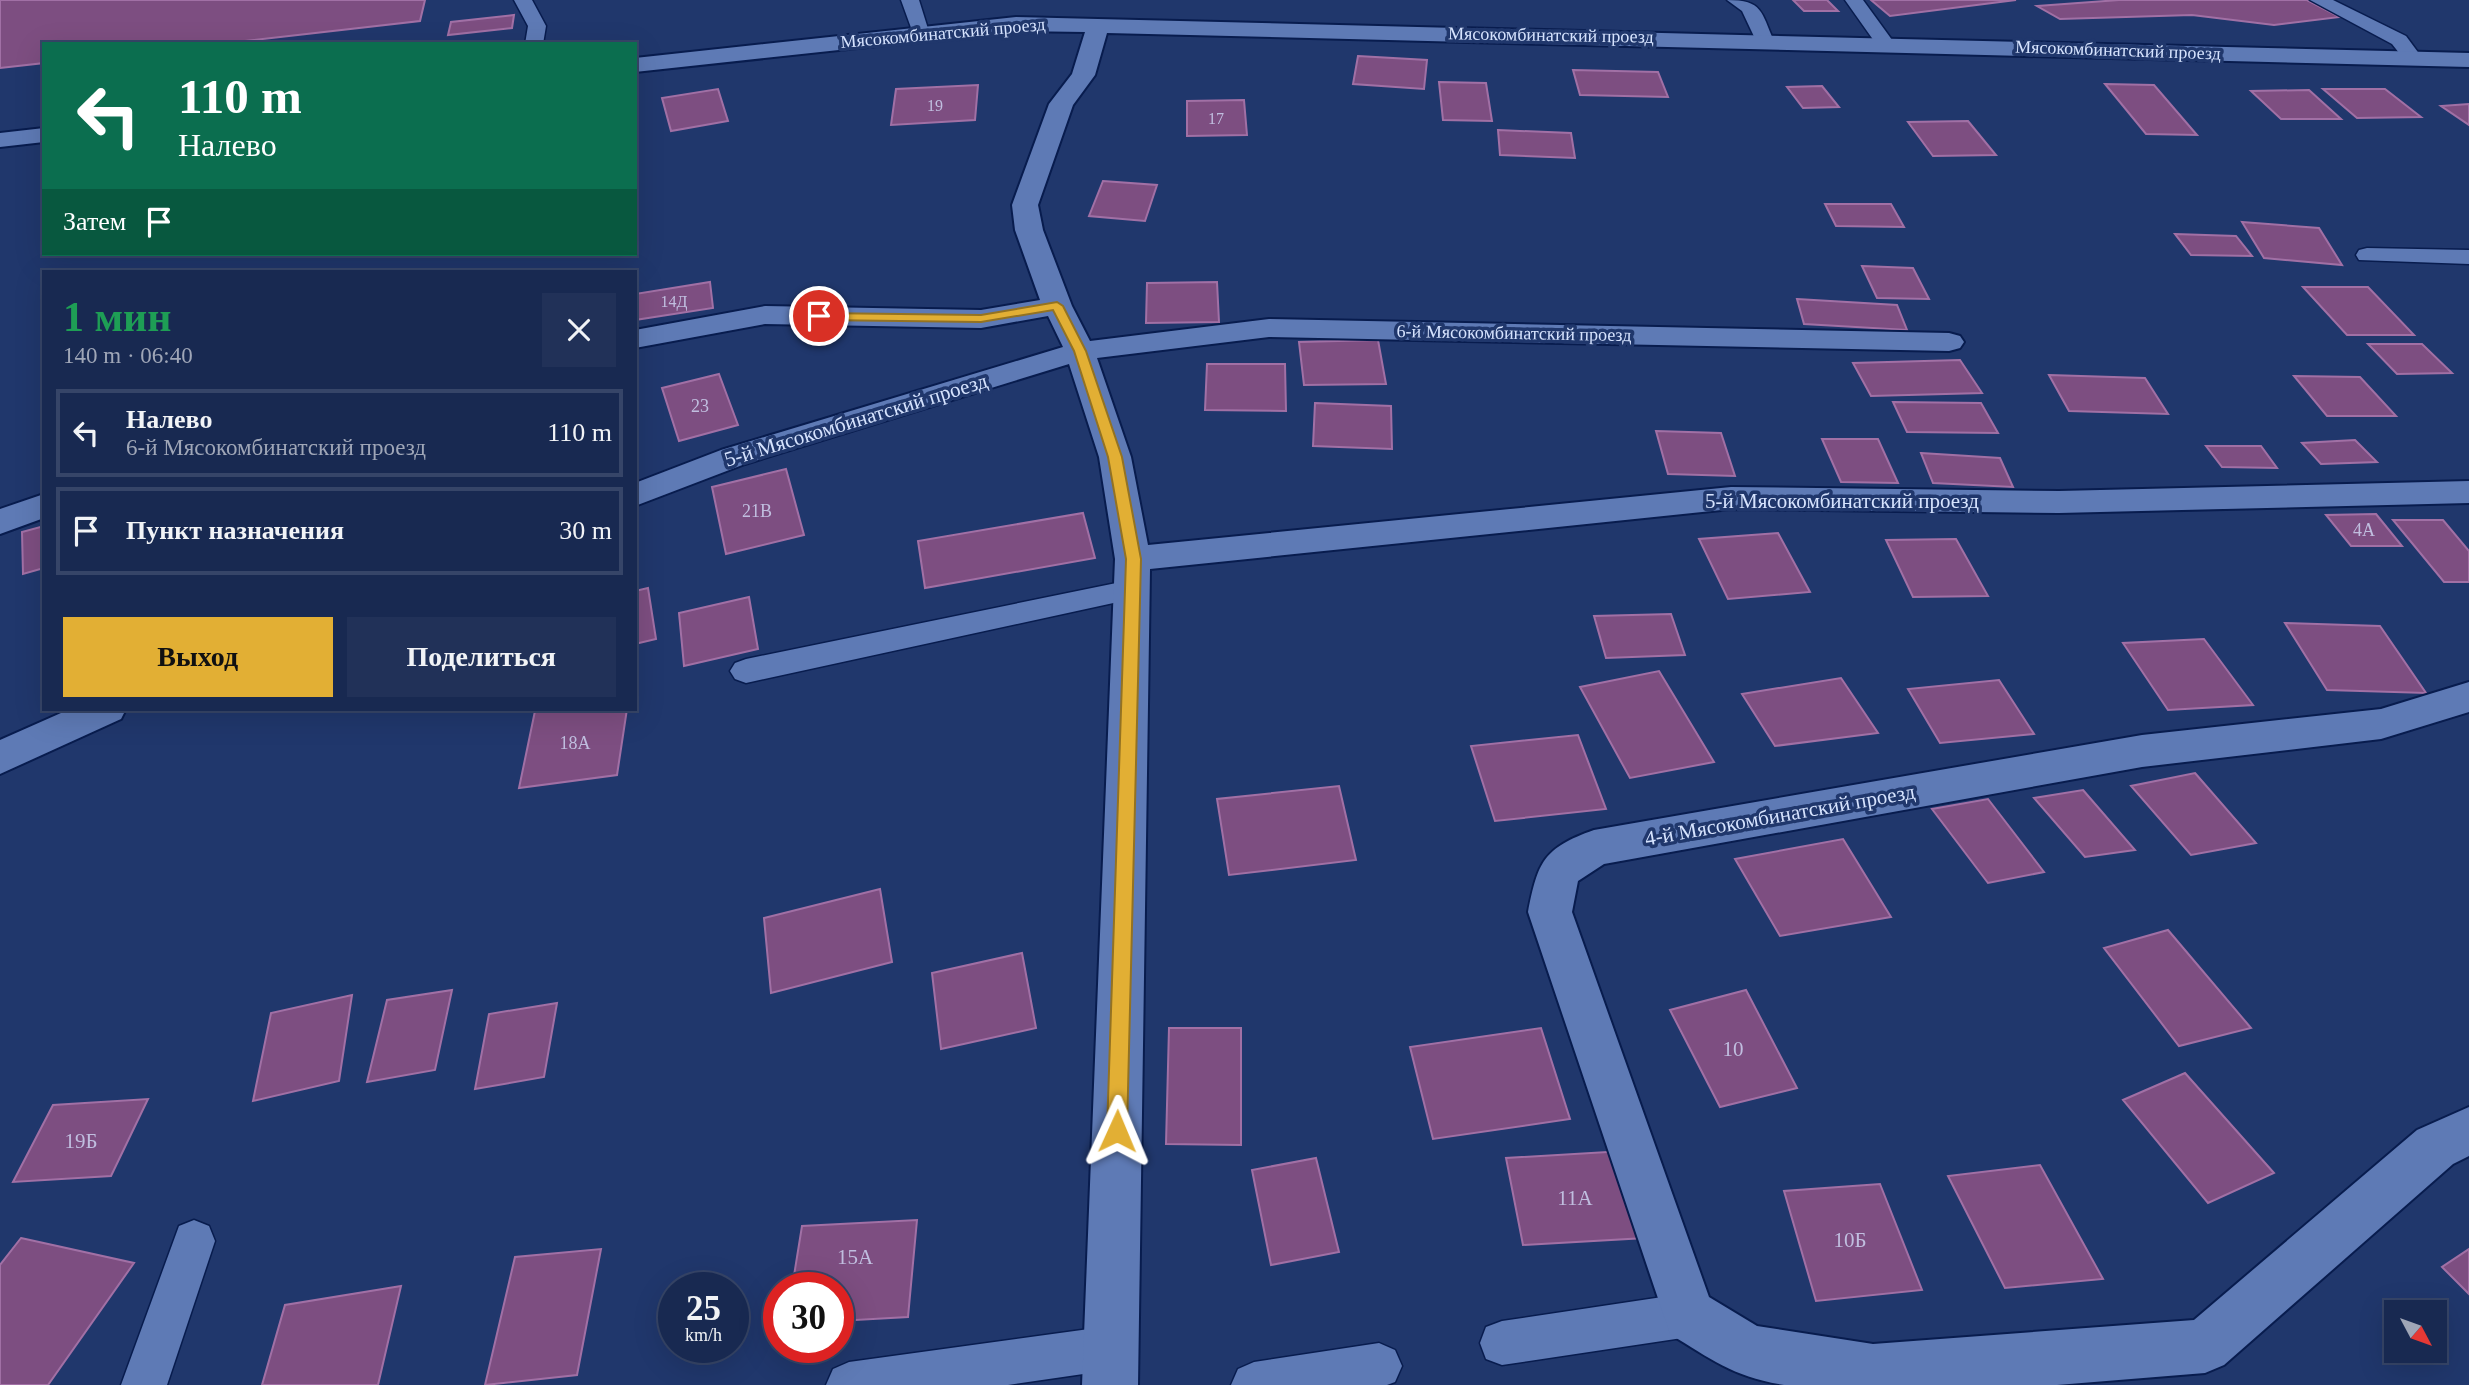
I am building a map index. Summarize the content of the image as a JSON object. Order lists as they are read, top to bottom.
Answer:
{
  "streets": {
    "street": [
      "Мясокомбинатский проезд",
      "6-й Мясокомбинатский проезд",
      "5-й Мясокомбинатский проезд",
      "4-й Мясокомбинатский проезд"
    ]
  },
  "crossings": [
    ["6-й Мясокомбинатский проезд", "5-й Мясокомбинатский проезд"]
  ],
  "house_numbers": [
    "19",
    "17",
    "14Д",
    "23",
    "21В",
    "4А",
    "18А",
    "10",
    "19Б",
    "11А",
    "10Б",
    "15А"
  ],
  "north": "bottom right",
  "page": {
    "turn": ["110 m", "Налево"],
    "then": "Затем",
    "heading": ["1 мин", "140 m · 06:40"],
    "list": [
      {
        "name": "Налево",
        "note": "6-й Мясокомбинатский проезд",
        "value": "110 m"
      },
      {
        "name": "Пункт назначения",
        "value": "30 m"
      }
    ],
    "buttons": ["Выход", "Поделиться"],
    "speed": "25 km/h",
    "limit": "30"
  }
}
